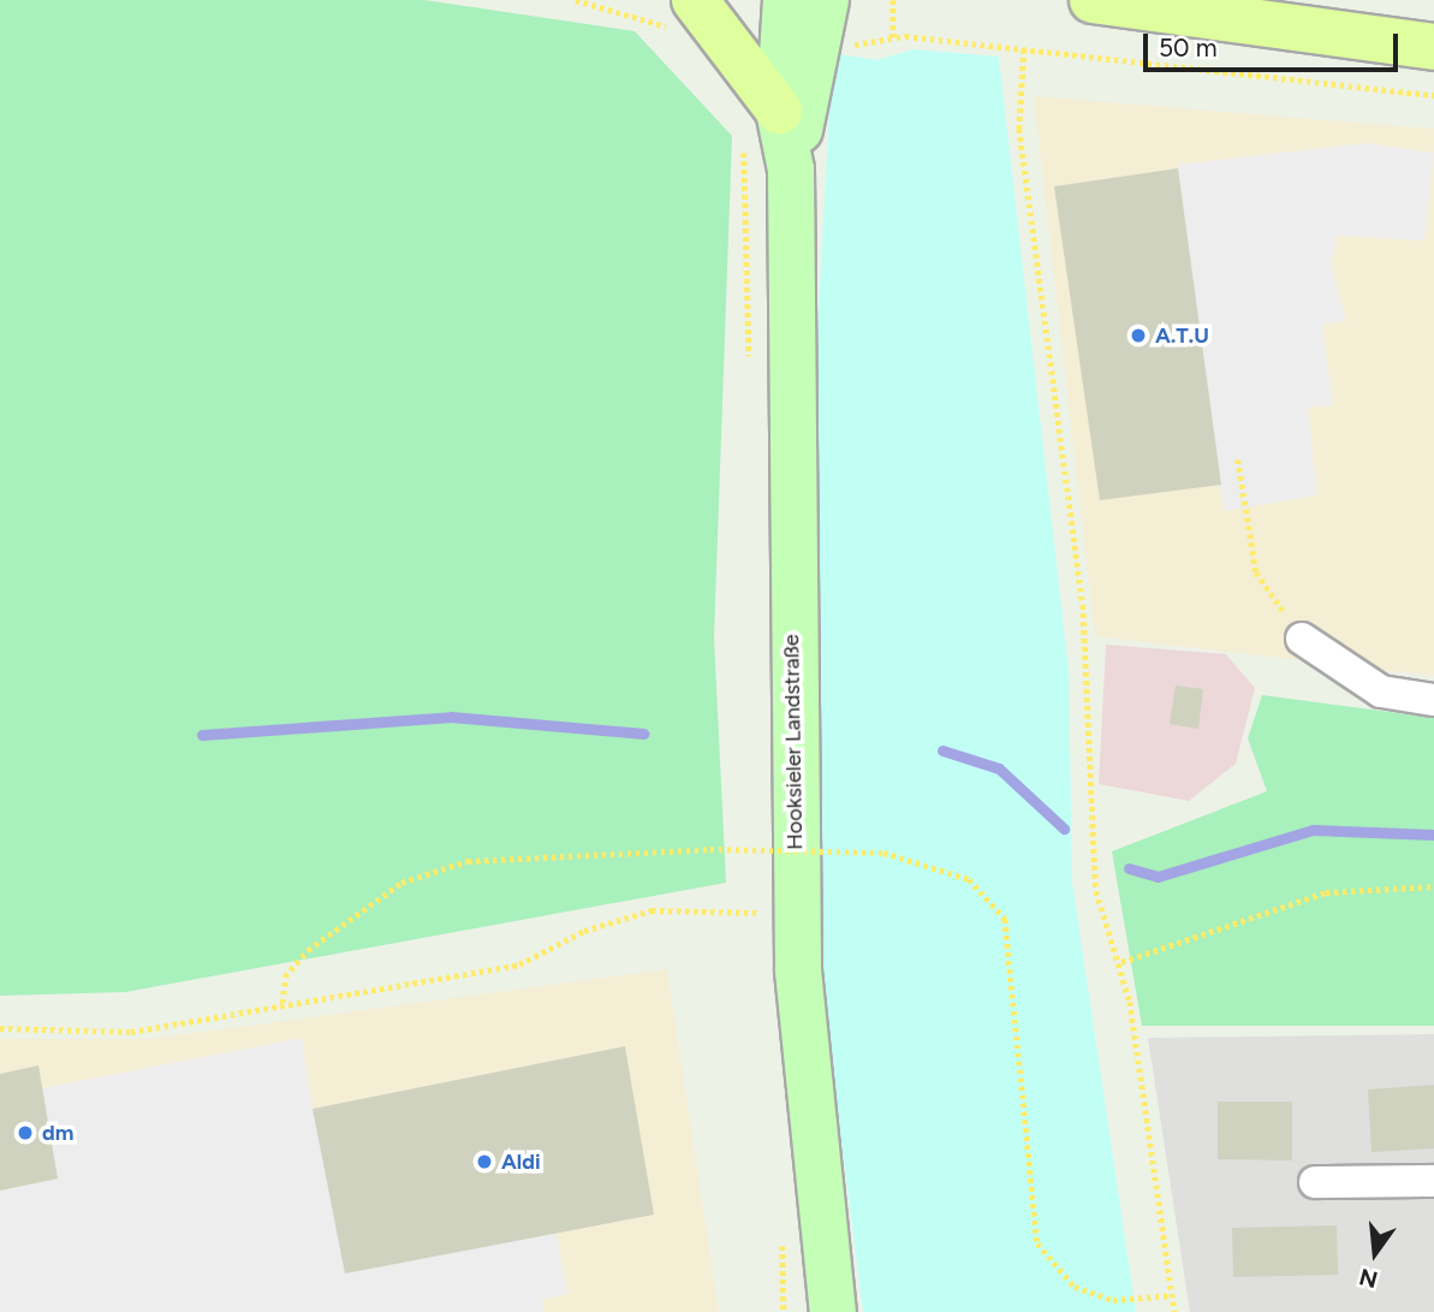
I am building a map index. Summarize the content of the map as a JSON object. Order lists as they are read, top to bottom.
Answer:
{
  "streets": {
    "main road": ["Hooksieler Landstraße"]
  },
  "places": ["A.T.U", "dm", "Aldi"],
  "scale_bar": "50 m",
  "north": "bottom"
}
